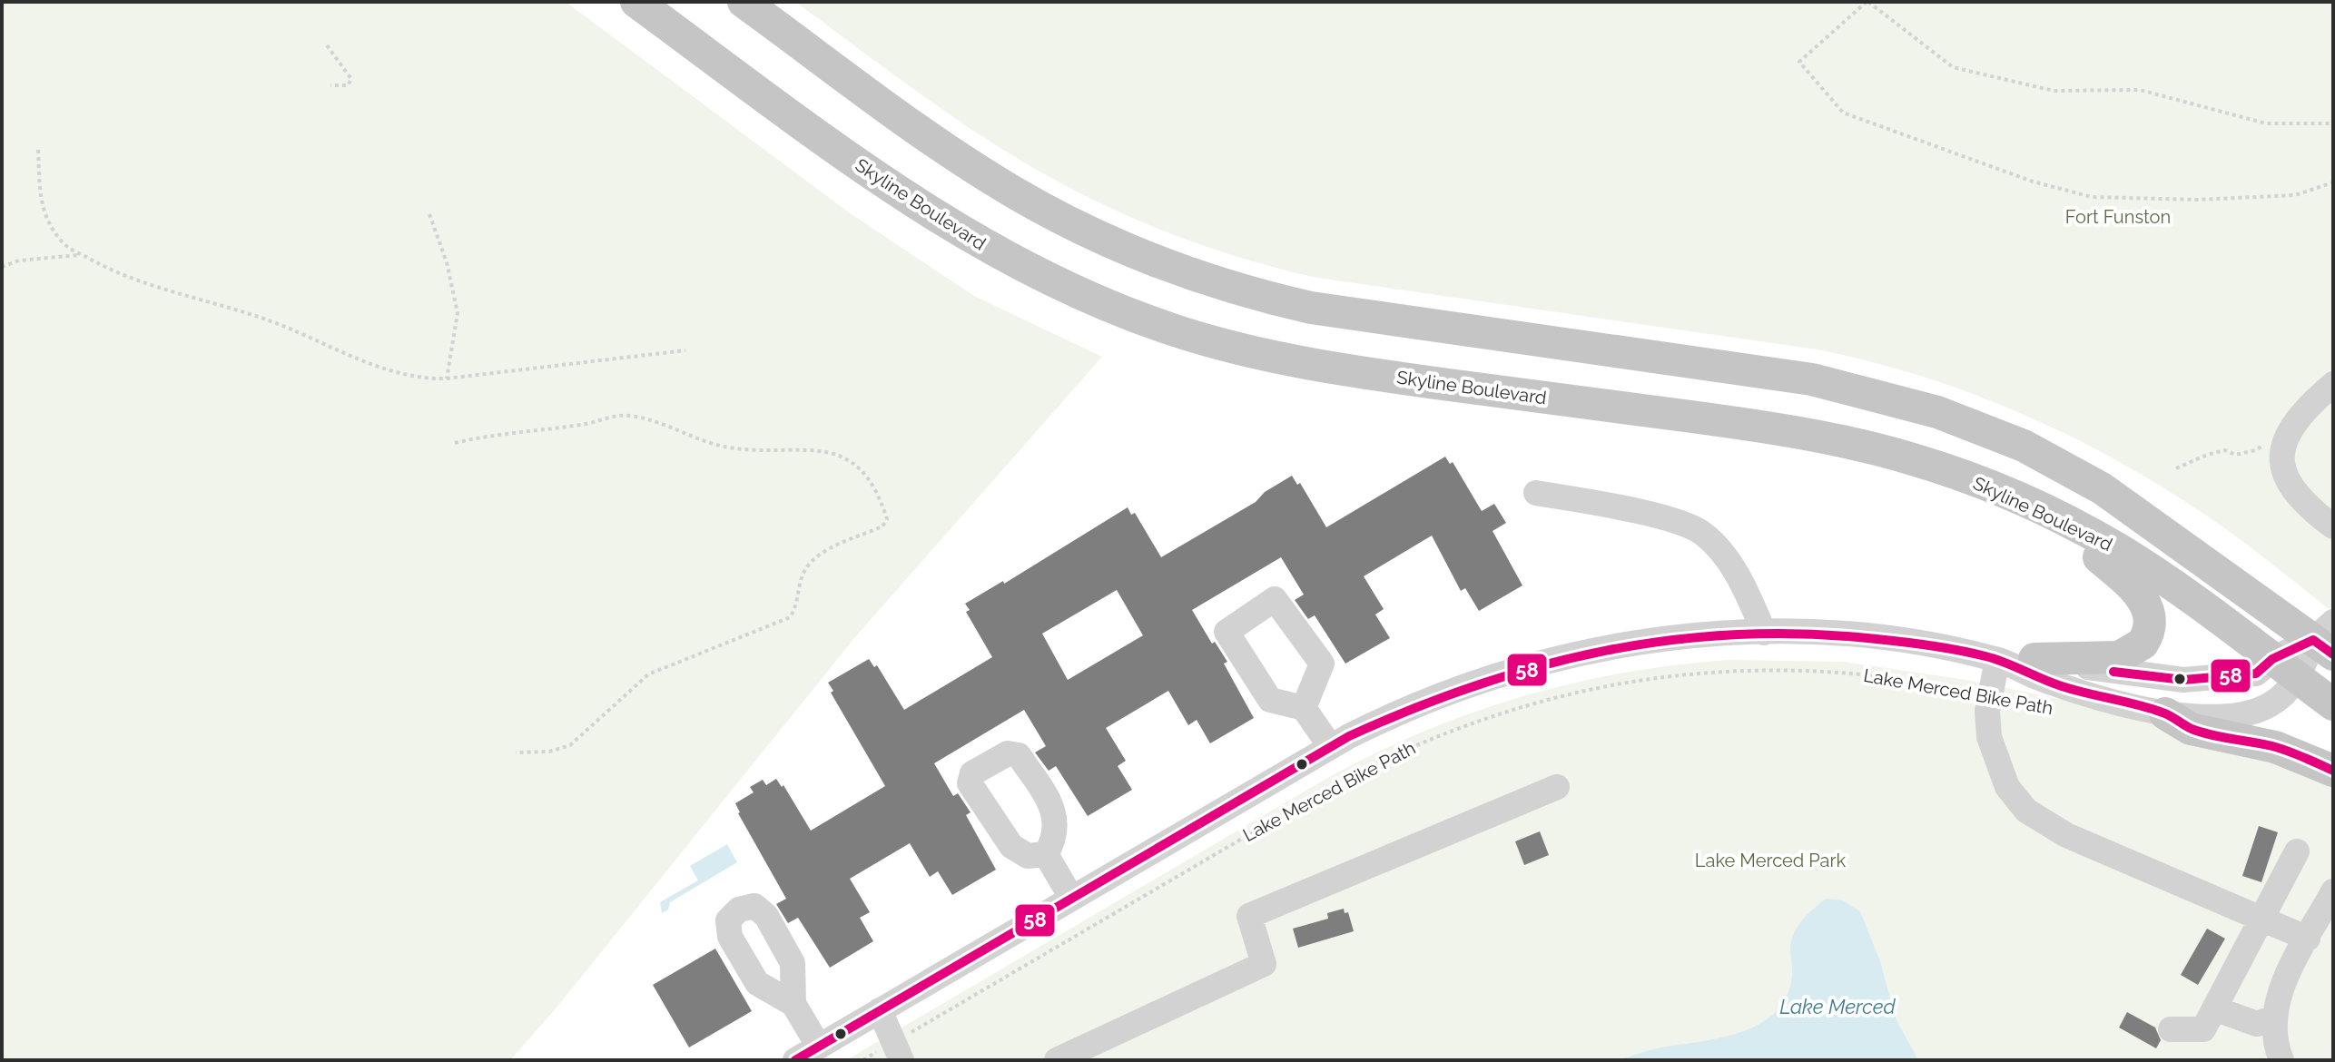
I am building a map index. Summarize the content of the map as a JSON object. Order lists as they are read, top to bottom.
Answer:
{
  "streets": {
    "main road": ["Skyline Boulevard"],
    "path": ["Lake Merced Bike Path"]
  },
  "water": ["Lake Merced"],
  "parks": ["Fort Funston", "Lake Merced Park"],
  "lines": ["transit line 58"]
}
